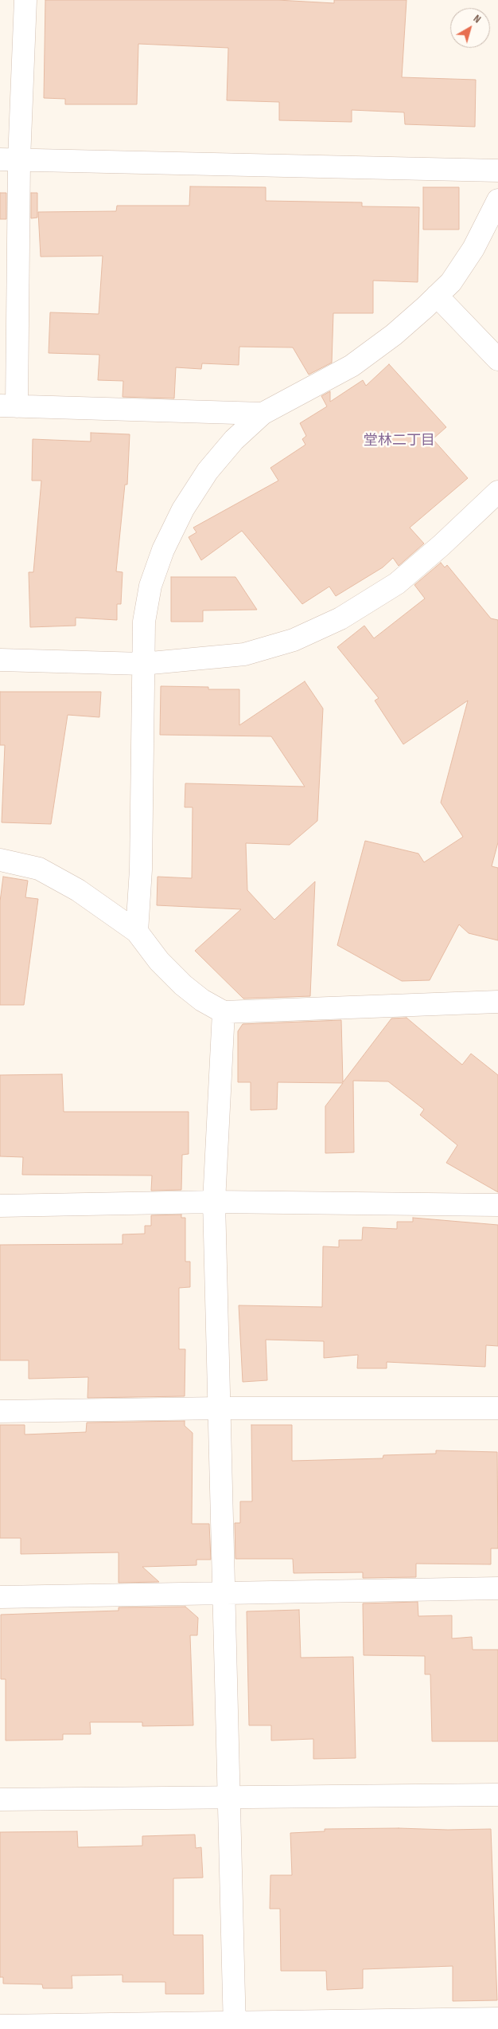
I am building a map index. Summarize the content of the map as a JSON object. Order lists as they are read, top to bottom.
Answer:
{
  "districts": ["堂林二丁目"],
  "north": "top right"
}
